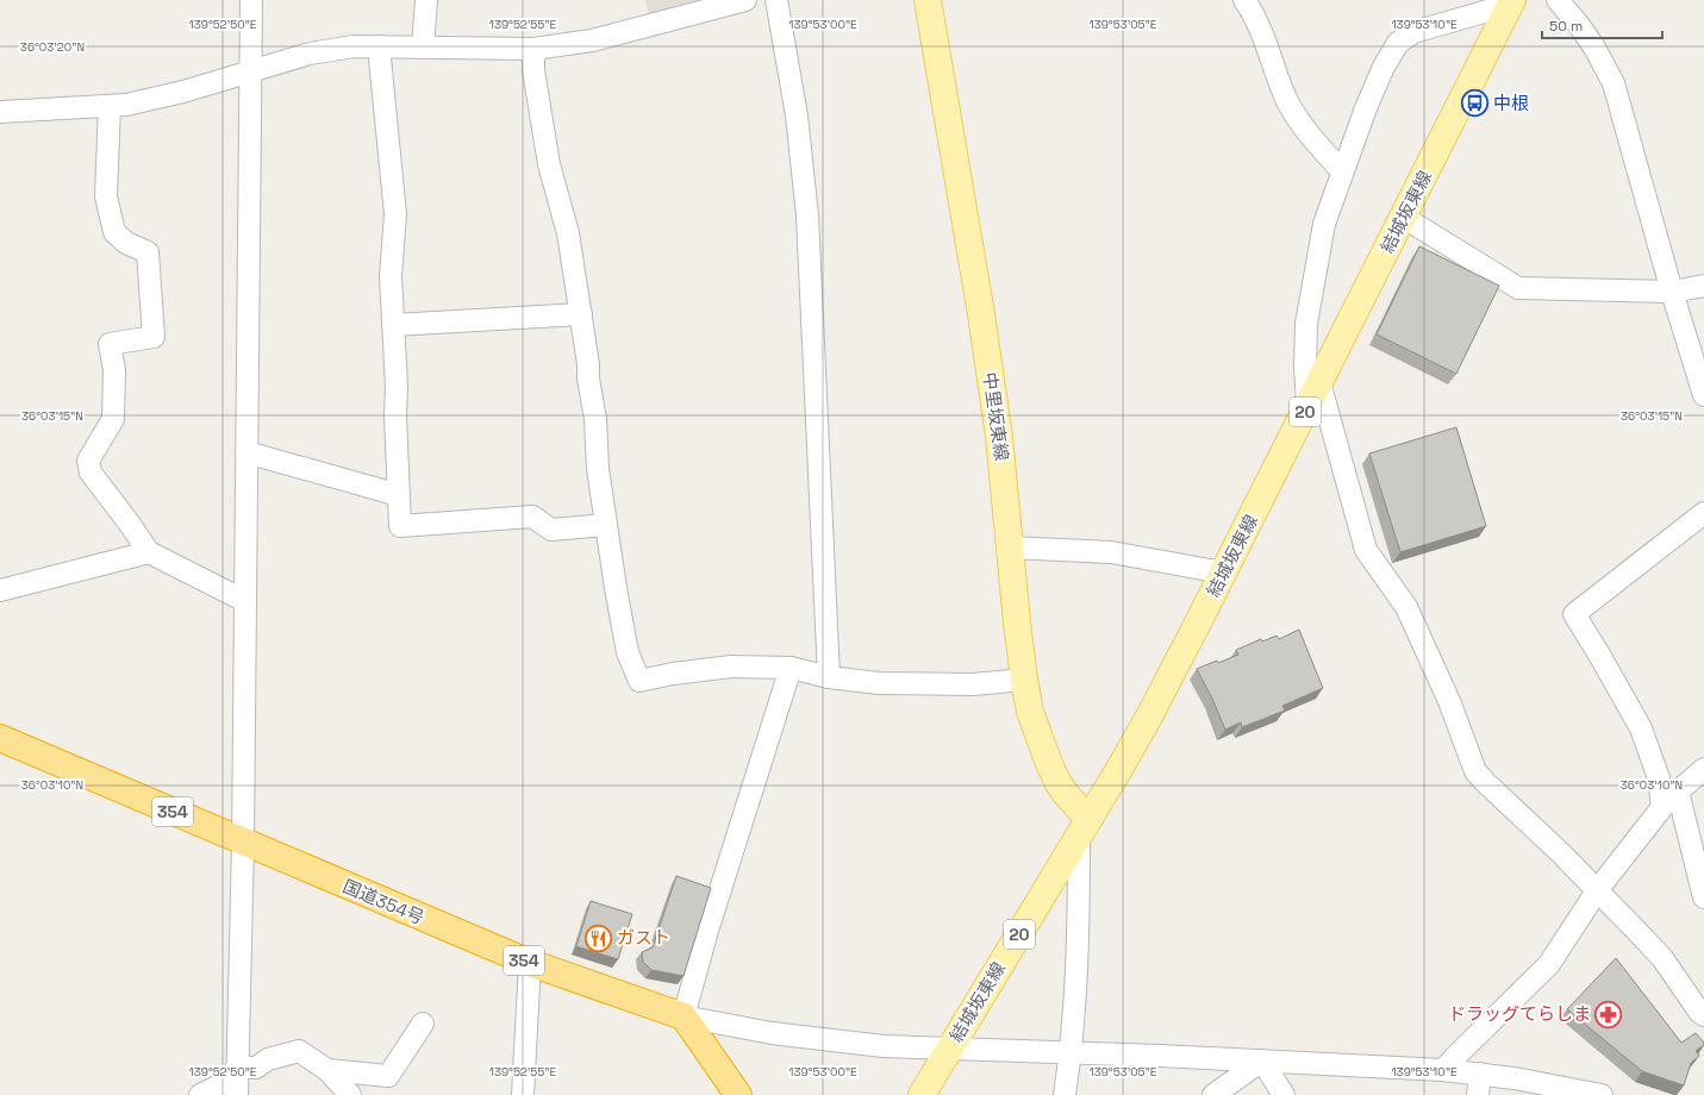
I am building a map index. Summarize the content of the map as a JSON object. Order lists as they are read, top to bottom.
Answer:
{
  "streets": {
    "highway": ["354", "国道354号"],
    "main road": ["結城坂東線", "20", "中里坂東線"]
  },
  "crossings": [
    ["結城坂東線", "中里坂東線"]
  ],
  "places": {
    "bus stop": ["中根"],
    "restaurant": ["ガスト"],
    "pharmacy": ["ドラッグてらしま"]
  },
  "scale_bar": "50 m",
  "coordinates": [
    "139°52'50\"E",
    "139°52'55\"E",
    "139°53'00\"E",
    "139°53'05\"E",
    "139°53'10\"E",
    "36°03'20\"N",
    "36°03'15\"N",
    "36°03'10\"N"
  ]
}
